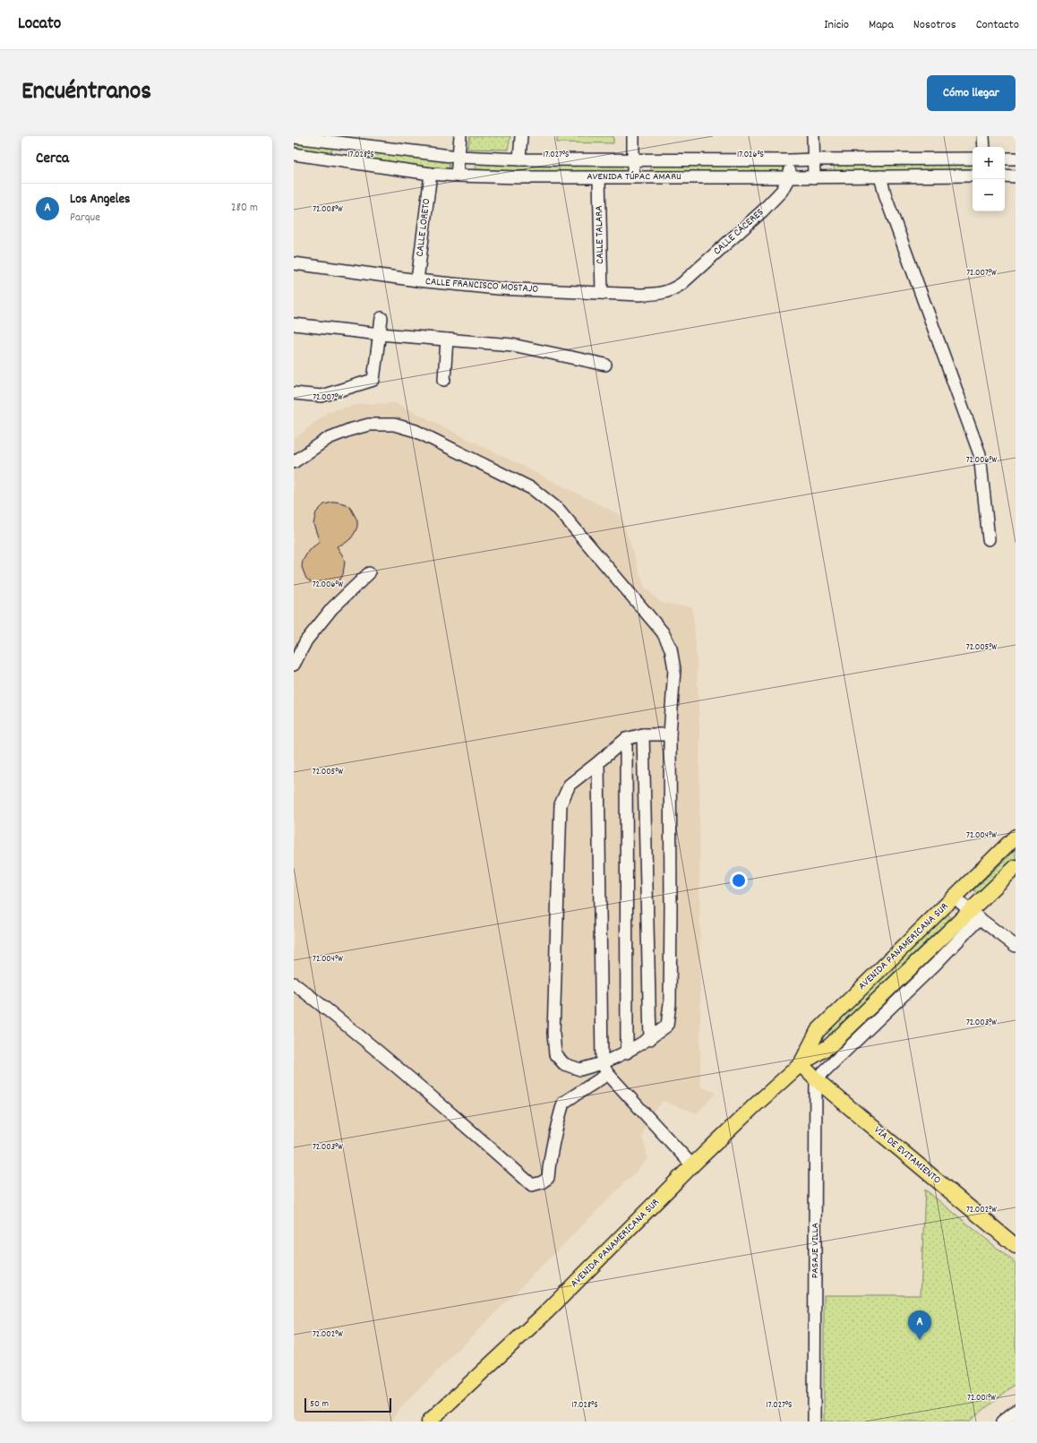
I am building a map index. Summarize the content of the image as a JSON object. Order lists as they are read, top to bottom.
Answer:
{
  "streets": {
    "main road": ["AVENIDA PANAMERICANA SUR", "VÍA DE EVITAMIENTO"],
    "street": [
      "AVENIDA TÚPAC AMARU",
      "CALLE LORETO",
      "CALLE CÁCERES",
      "CALLE TALARA",
      "CALLE FRANCISCO MOSTAJO",
      "PASAJE VILLA"
    ]
  },
  "crossings": [
    ["AVENIDA TÚPAC AMARU", "CALLE LORETO"],
    ["AVENIDA TÚPAC AMARU", "CALLE CÁCERES"],
    ["AVENIDA TÚPAC AMARU", "CALLE TALARA"],
    ["CALLE LORETO", "CALLE FRANCISCO MOSTAJO"],
    ["CALLE CÁCERES", "CALLE FRANCISCO MOSTAJO"],
    ["CALLE TALARA", "CALLE FRANCISCO MOSTAJO"],
    ["AVENIDA PANAMERICANA SUR", "VÍA DE EVITAMIENTO"],
    ["AVENIDA PANAMERICANA SUR", "PASAJE VILLA"],
    ["VÍA DE EVITAMIENTO", "PASAJE VILLA"]
  ],
  "scale_bar": "50 m",
  "page": {
    "header": "Locato",
    "nav": [
      "Inicio",
      "Mapa",
      "Nosotros",
      "Contacto"
    ],
    "title": "Encuéntranos",
    "buttons": "Cómo llegar",
    "heading": "Cerca",
    "map_buttons": ["+", "−"],
    "list": [
      {
        "mark": "A",
        "name": "Los Angeles",
        "note": "Parque",
        "value": "280 m"
      }
    ],
    "pins": "A",
    "scale": "50 m"
  },
  "coordinates": [
    "17.028°S",
    "17.027°S",
    "17.026°S",
    "72.008°W",
    "72.007°W",
    "72.006°W",
    "72.005°W",
    "72.004°W",
    "72.003°W",
    "72.002°W",
    "72.001°W"
  ]
}
